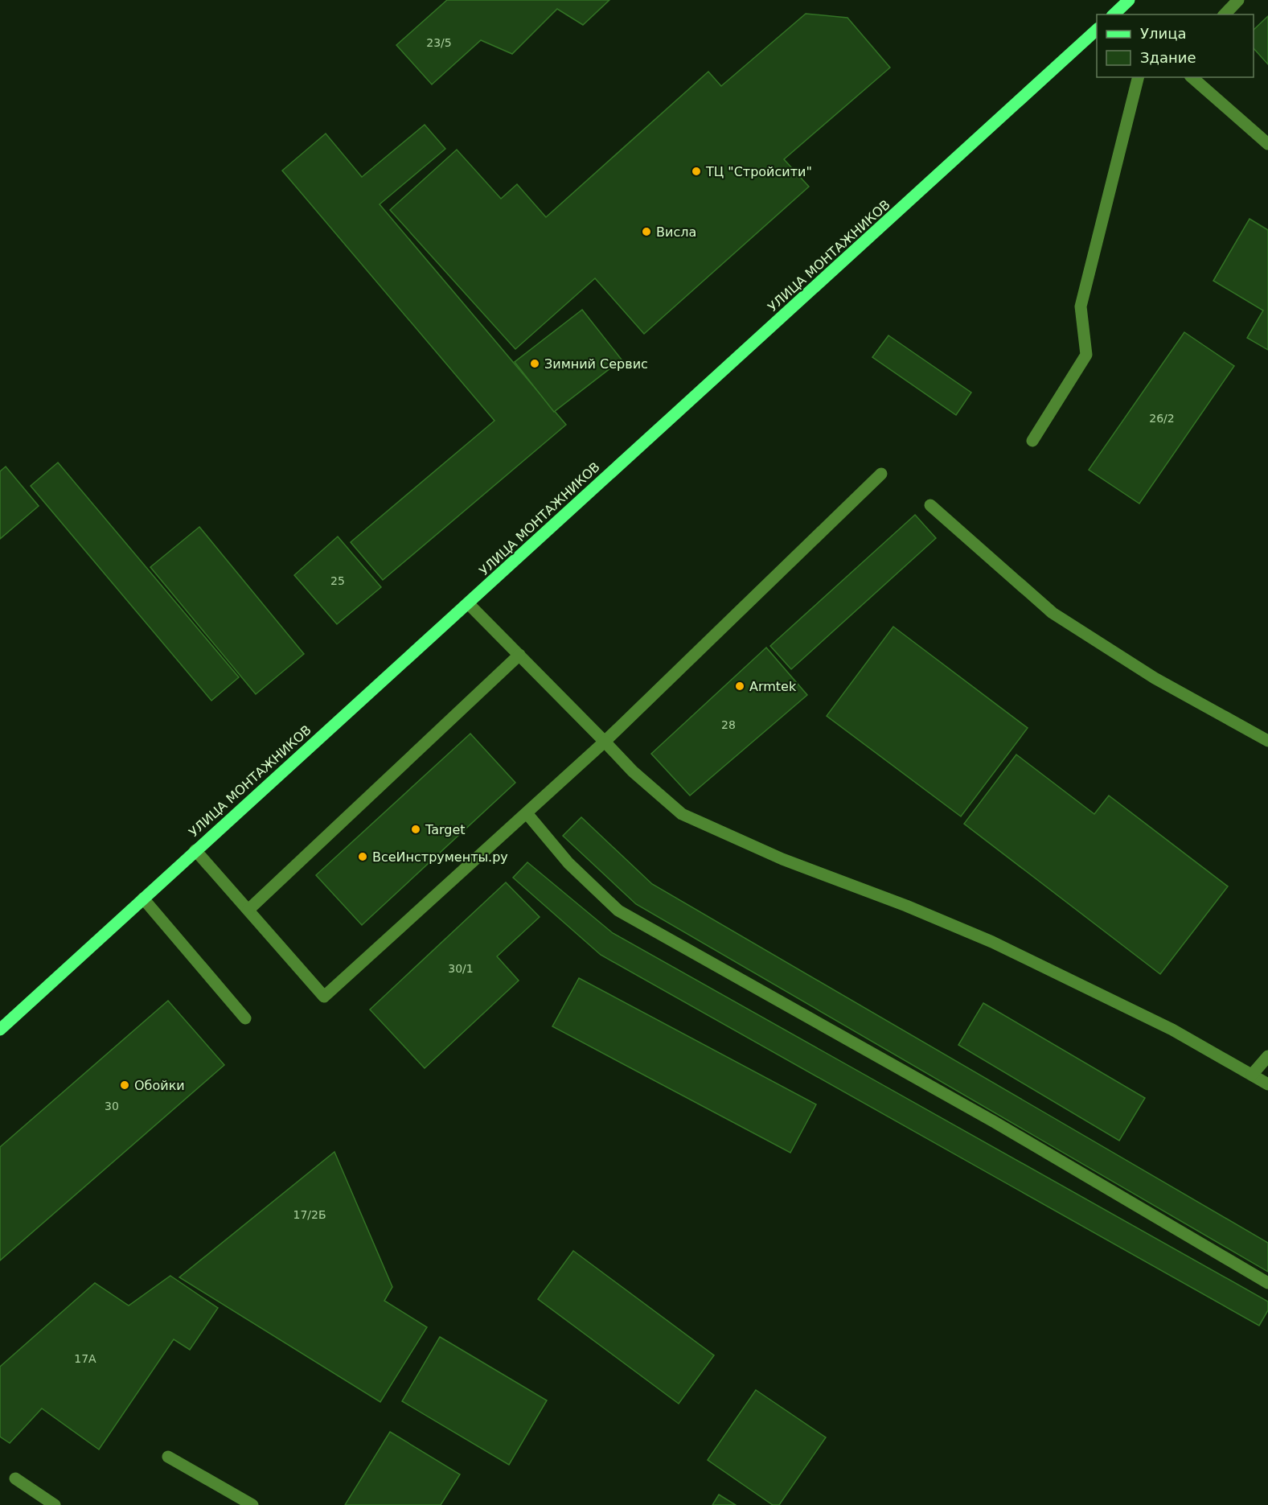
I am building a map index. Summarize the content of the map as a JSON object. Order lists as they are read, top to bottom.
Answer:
{
  "streets": {
    "main road": ["УЛИЦА МОНТАЖНИКОВ"]
  },
  "places": [
    "ТЦ \"Стройсити\"",
    "Висла",
    "Зимний Сервис",
    "Armtek",
    "Target",
    "ВсеИнструменты.ру",
    "Обойки"
  ],
  "house_numbers": [
    "23/5",
    "26/2",
    "25",
    "28",
    "30/1",
    "30",
    "17/2Б",
    "17А"
  ],
  "legend": ["Улица", "Здание"]
}
